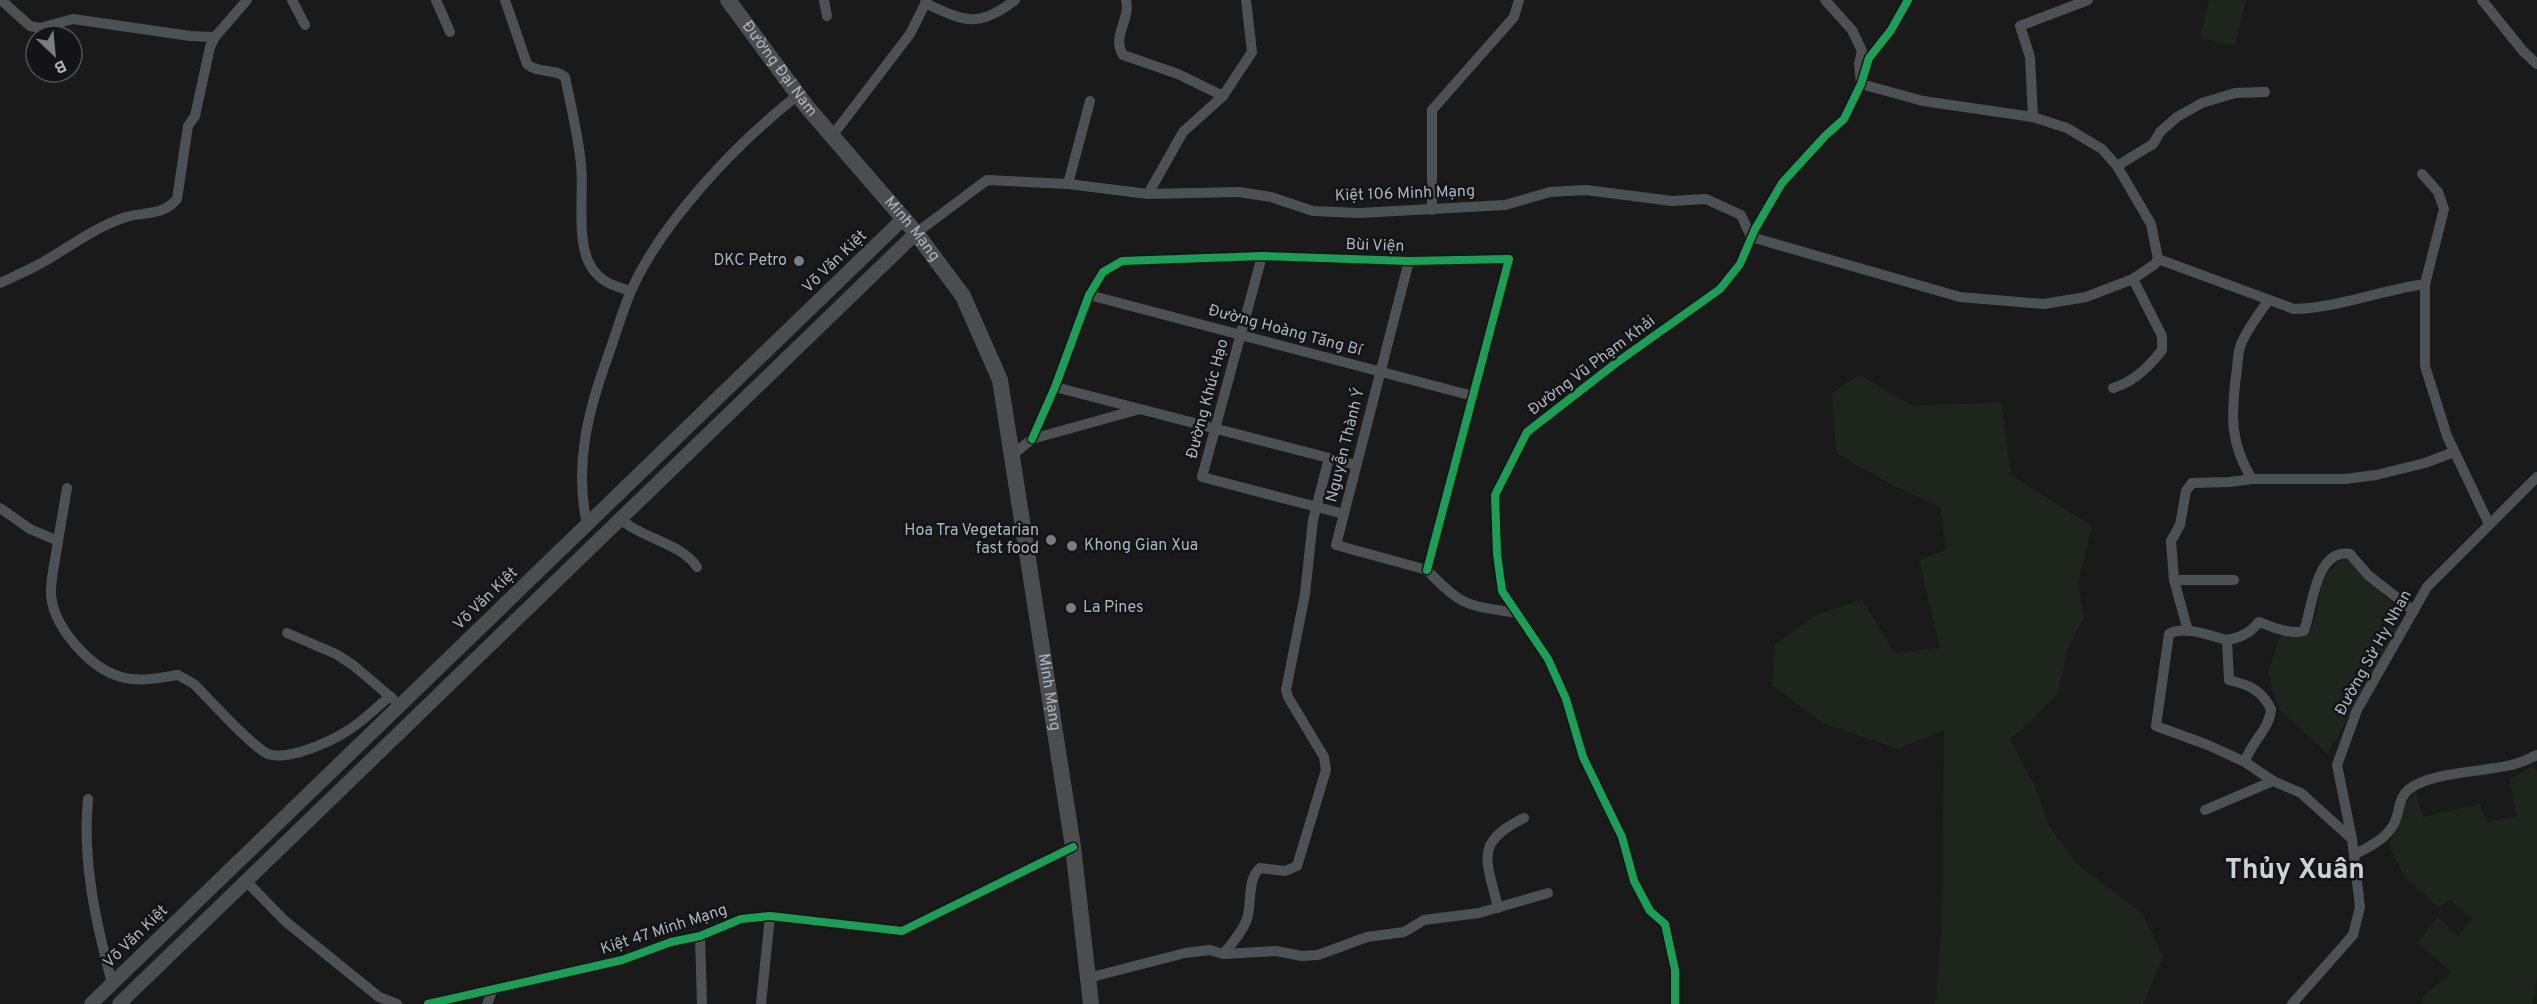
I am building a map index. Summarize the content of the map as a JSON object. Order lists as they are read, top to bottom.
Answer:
{
  "streets": {
    "highway": ["Đường Đại Nam", "Minh Mạng"],
    "main road": ["Võ Văn Kiệt"],
    "street": [
      "Kiệt 106 Minh Mạng",
      "Bùi Viện",
      "Đường Hoàng Tăng Bí",
      "Đường Vũ Phạm Khải",
      "Đường Khúc Hạo",
      "Nguyễn Thành Ý",
      "Đường Sử Hy Nhan",
      "Kiệt 47 Minh Mạng"
    ]
  },
  "crossings": [
    ["Đường Đại Nam", "Minh Mạng"],
    ["Kiệt 106 Minh Mạng", "Minh Mạng"],
    ["Kiệt 106 Minh Mạng", "Đường Vũ Phạm Khải"],
    ["Minh Mạng", "Võ Văn Kiệt"],
    ["Minh Mạng", "Kiệt 47 Minh Mạng"],
    ["Bùi Viện", "Đường Hoàng Tăng Bí"],
    ["Bùi Viện", "Đường Khúc Hạo"],
    ["Bùi Viện", "Nguyễn Thành Ý"],
    ["Đường Hoàng Tăng Bí", "Đường Khúc Hạo"],
    ["Đường Hoàng Tăng Bí", "Nguyễn Thành Ý"],
    ["Đường Khúc Hạo", "Nguyễn Thành Ý"]
  ],
  "districts": ["Thủy Xuân"],
  "places": [
    "DKC Petro",
    "Hoa Tra Vegetarian fast food",
    "Khong Gian Xua",
    "La Pines"
  ],
  "north": "bottom right"
}
